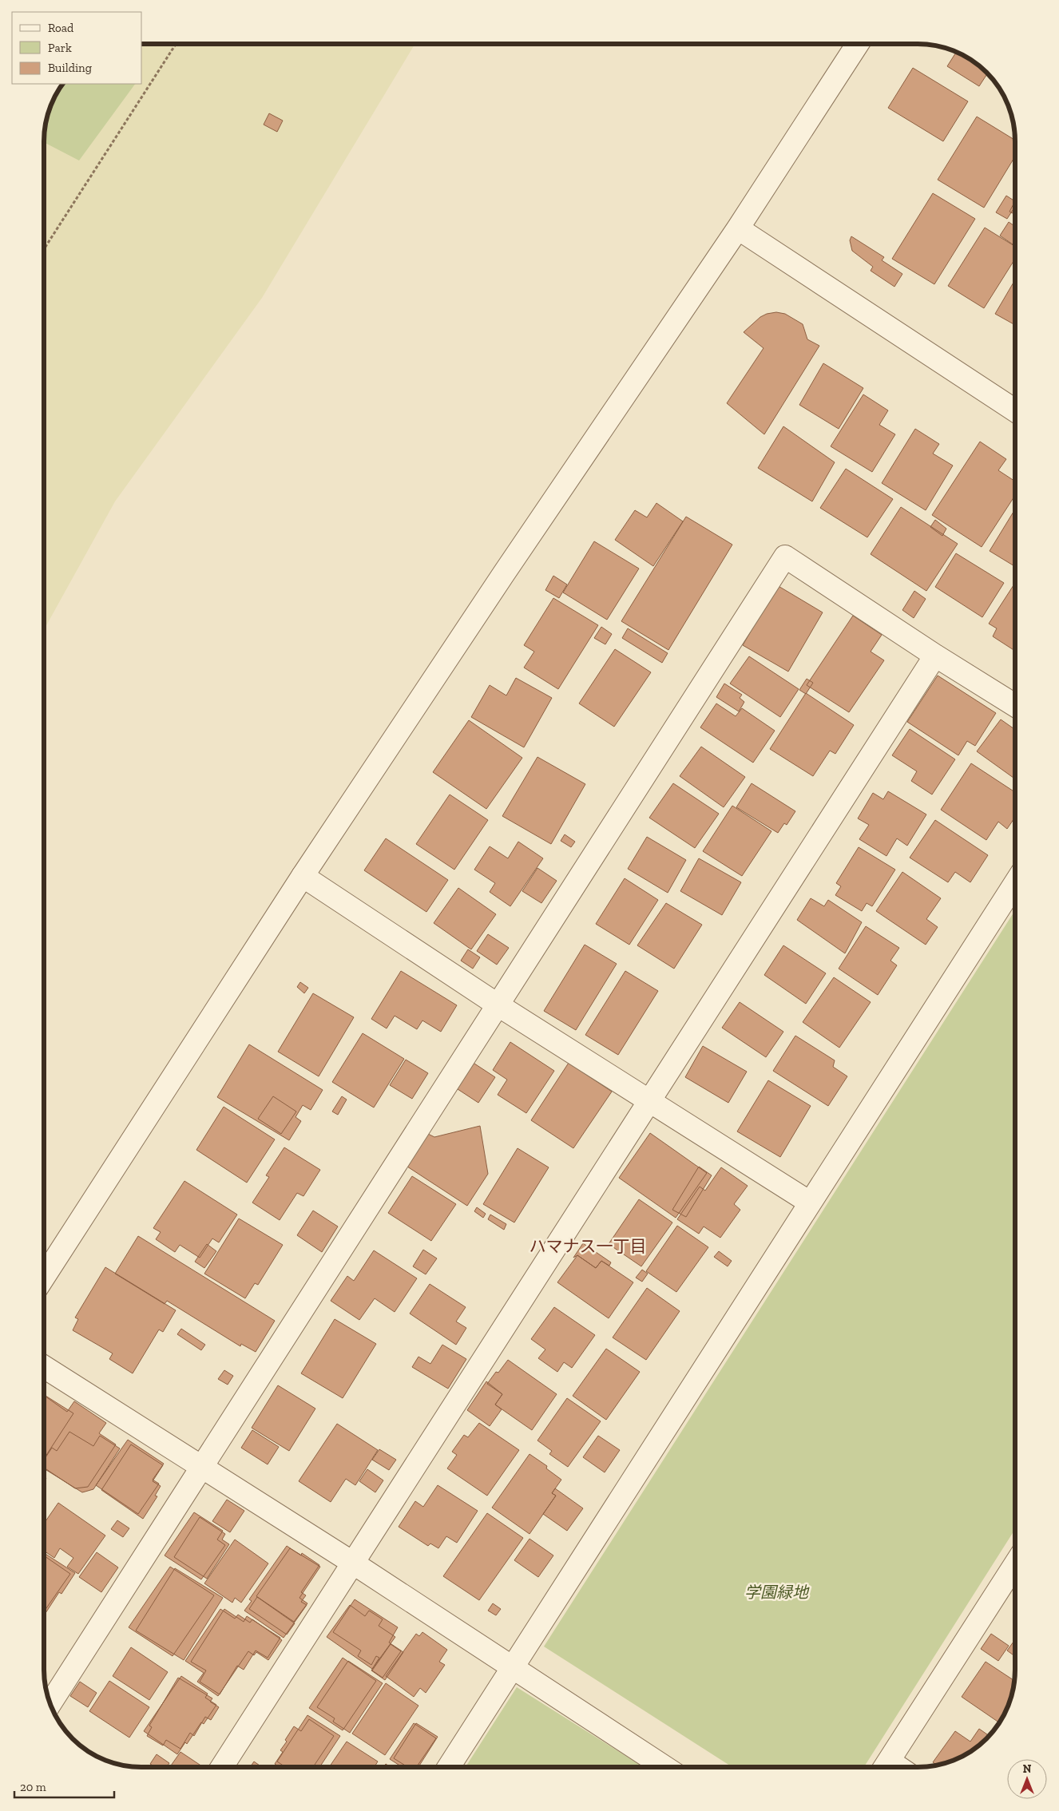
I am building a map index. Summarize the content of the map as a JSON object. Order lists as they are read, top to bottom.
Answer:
{
  "districts": ["ハマナス一丁目"],
  "parks": ["学園緑地"],
  "legend": ["Road", "Park", "Building"],
  "scale_bar": "20 m",
  "north": "top"
}
